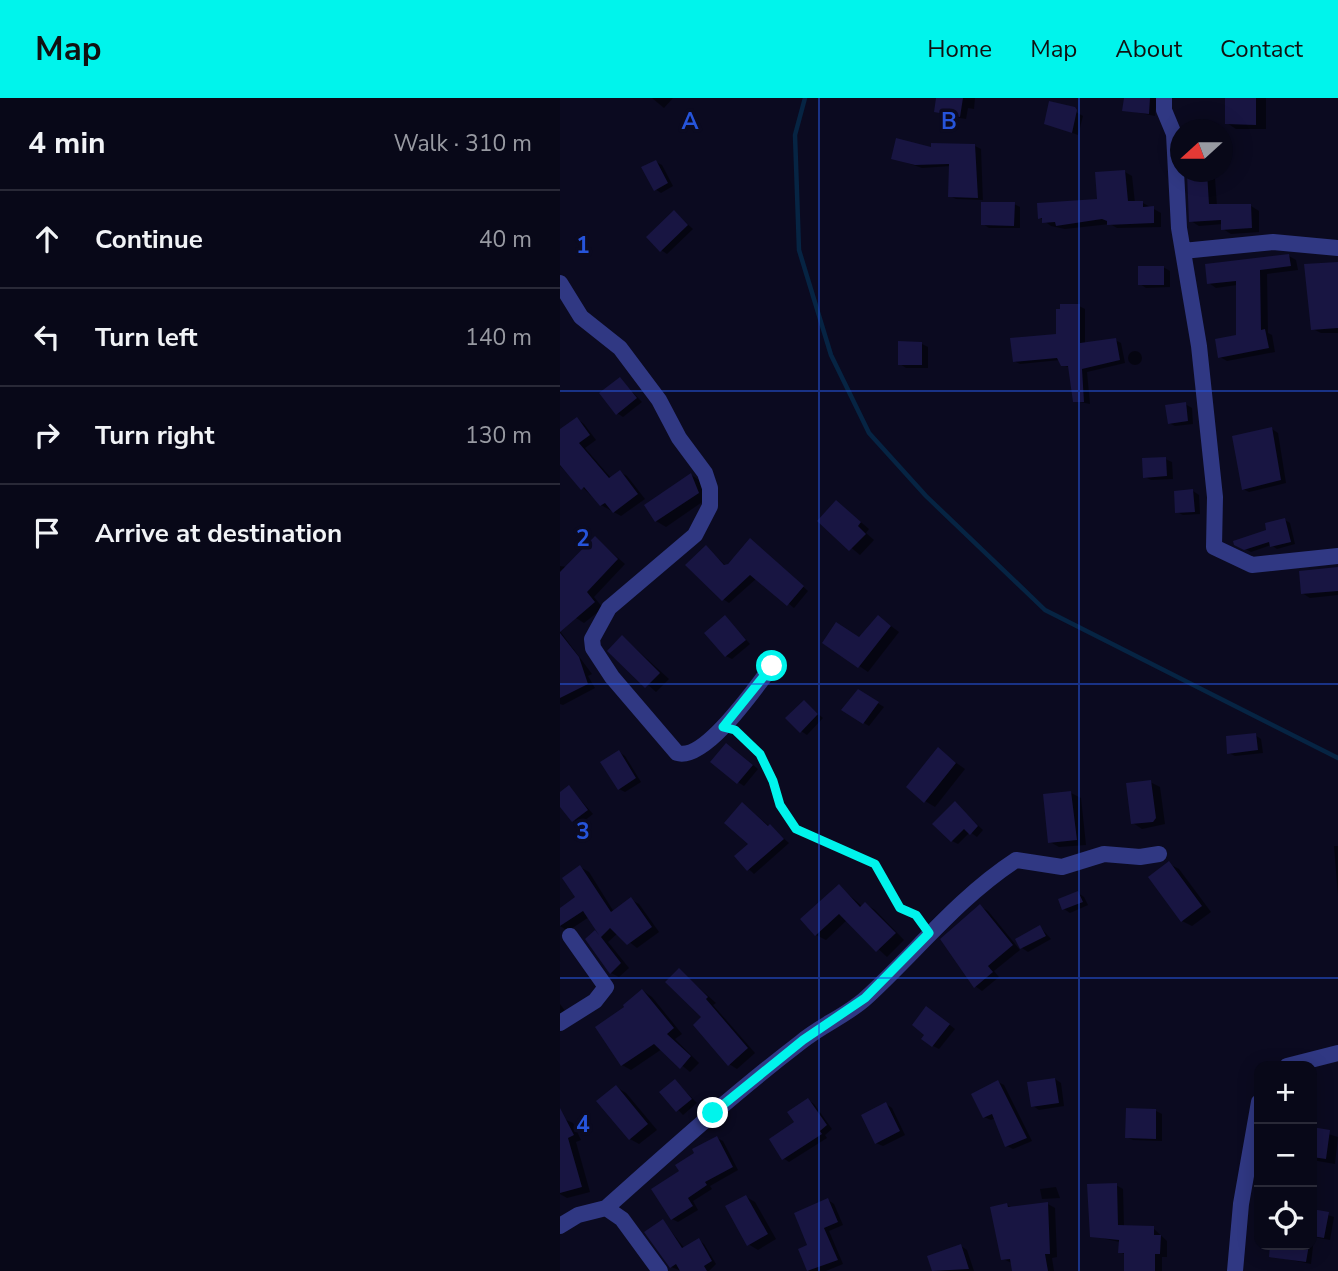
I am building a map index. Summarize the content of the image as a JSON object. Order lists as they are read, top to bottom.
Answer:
{
  "north": "left",
  "page": {
    "header": "Map",
    "nav": [
      "Home",
      "Map",
      "About",
      "Contact"
    ],
    "heading": ["4 min", "Walk · 310 m"],
    "list": [
      ["Continue", "40 m"],
      ["Turn left", "140 m"],
      ["Turn right", "130 m"],
      "Arrive at destination"
    ],
    "map_buttons": ["+", "−"]
  },
  "grid": {
    "columns": ["A", "B"],
    "rows": [
      "1",
      "2",
      "3",
      "4"
    ]
  }
}
